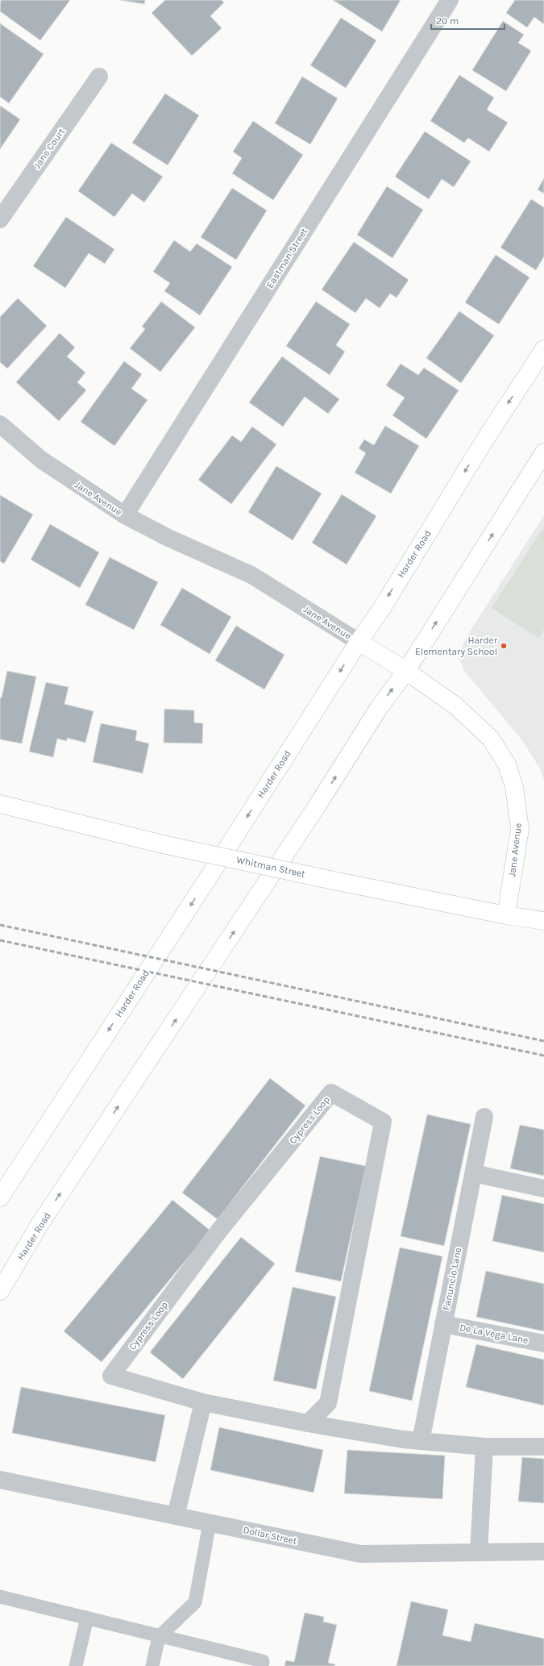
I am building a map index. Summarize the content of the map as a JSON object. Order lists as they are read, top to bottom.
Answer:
{
  "streets": {
    "main road": ["Jane Avenue", "Harder Road", "Whitman Street"],
    "street": [
      "Jane Court",
      "Eastman Street",
      "Cypress Loop",
      "Fanuncio Lane",
      "De La Vega Lane",
      "Dollar Street"
    ]
  },
  "crossings": [
    ["Eastman Street", "Jane Avenue"],
    ["Jane Avenue", "Harder Road"],
    ["Jane Avenue", "Whitman Street"],
    ["Fanuncio Lane", "De La Vega Lane"]
  ],
  "places": ["Harder Elementary School"],
  "scale_bar": "20 m"
}
